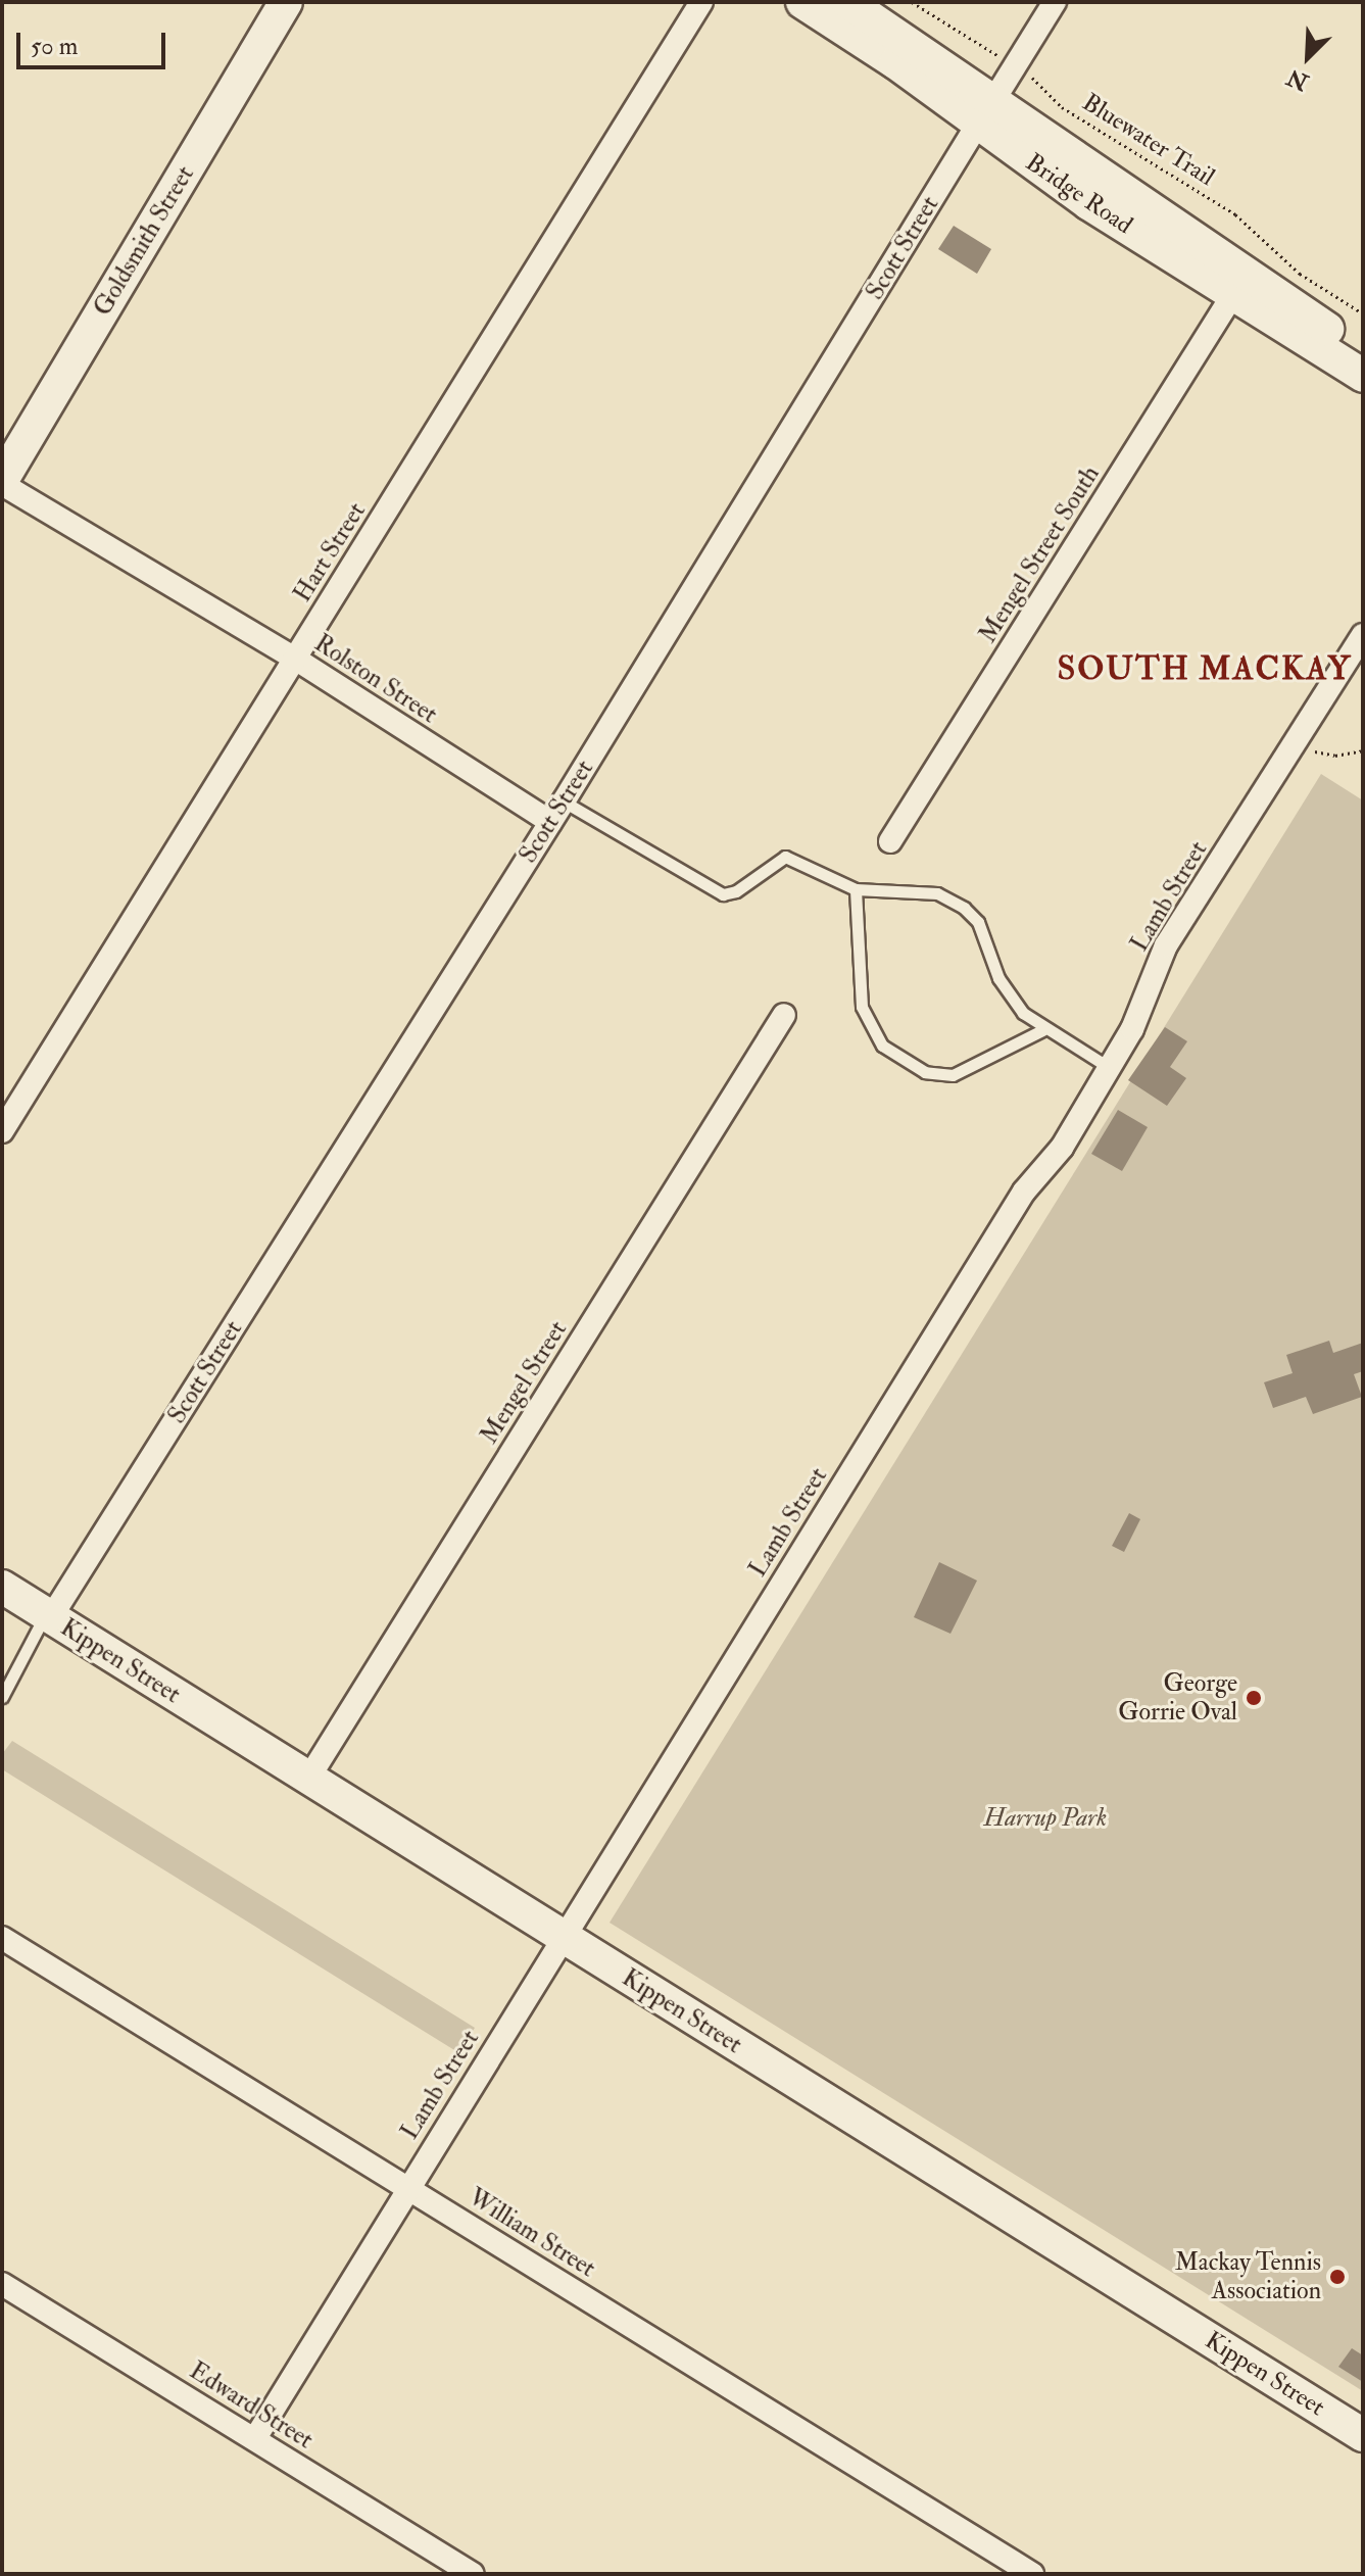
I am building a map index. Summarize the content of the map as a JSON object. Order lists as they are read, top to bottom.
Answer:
{
  "streets": {
    "street": [
      "Bridge Road",
      "Goldsmith Street",
      "Scott Street",
      "Hart Street",
      "Mengel Street South",
      "Rolston Street",
      "Lamb Street",
      "Mengel Street",
      "Kippen Street",
      "William Street",
      "Edward Street"
    ],
    "path": ["Bluewater Trail"]
  },
  "crossings": [
    ["Bluewater Trail", "Scott Street"],
    ["Bridge Road", "Scott Street"],
    ["Bridge Road", "Mengel Street South"],
    ["Goldsmith Street", "Rolston Street"],
    ["Scott Street", "Rolston Street"],
    ["Scott Street", "Kippen Street"],
    ["Hart Street", "Rolston Street"],
    ["Lamb Street", "Kippen Street"],
    ["Lamb Street", "William Street"],
    ["Lamb Street", "Edward Street"],
    ["Mengel Street", "Kippen Street"]
  ],
  "districts": ["SOUTH MACKAY"],
  "parks": ["Harrup Park"],
  "places": ["George Gorrie Oval", "Mackay Tennis Association"],
  "scale_bar": "50 m",
  "north": "bottom left"
}
